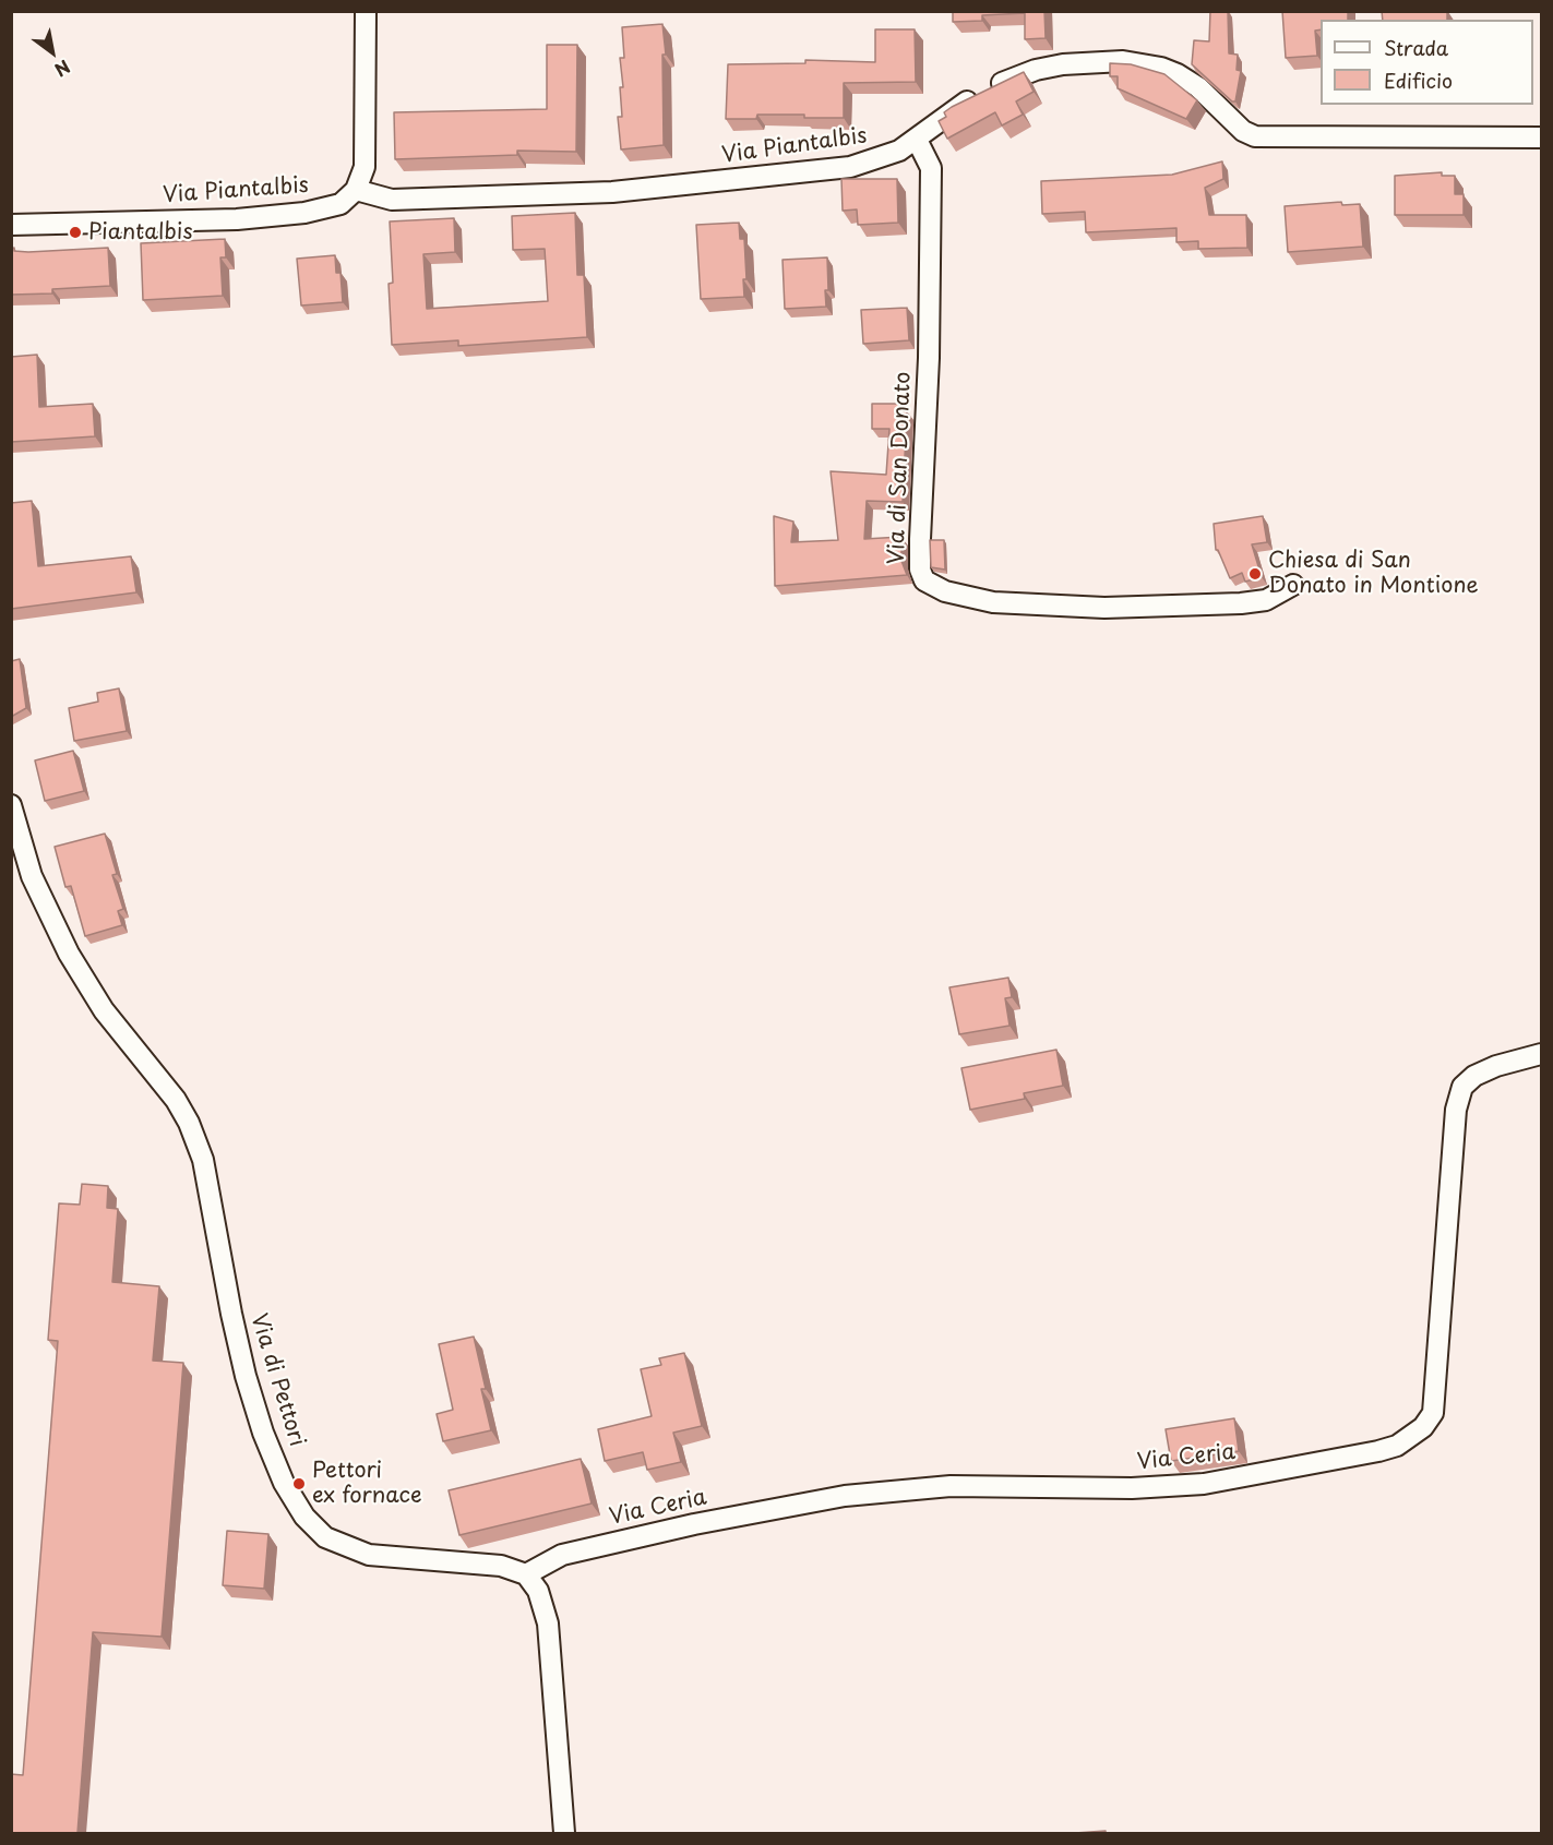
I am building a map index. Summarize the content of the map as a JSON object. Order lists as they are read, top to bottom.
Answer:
{
  "streets": {
    "street": [
      "Via Piantalbis",
      "Via di San Donato",
      "Via di Pettori",
      "Via Ceria"
    ]
  },
  "crossings": [
    ["Via Piantalbis", "Via di San Donato"],
    ["Via di Pettori", "Via Ceria"]
  ],
  "places": ["Piantalbis", "Chiesa di San Donato in Montione", "Pettori ex fornace"],
  "legend": ["Strada", "Edificio"],
  "north": "bottom right"
}
